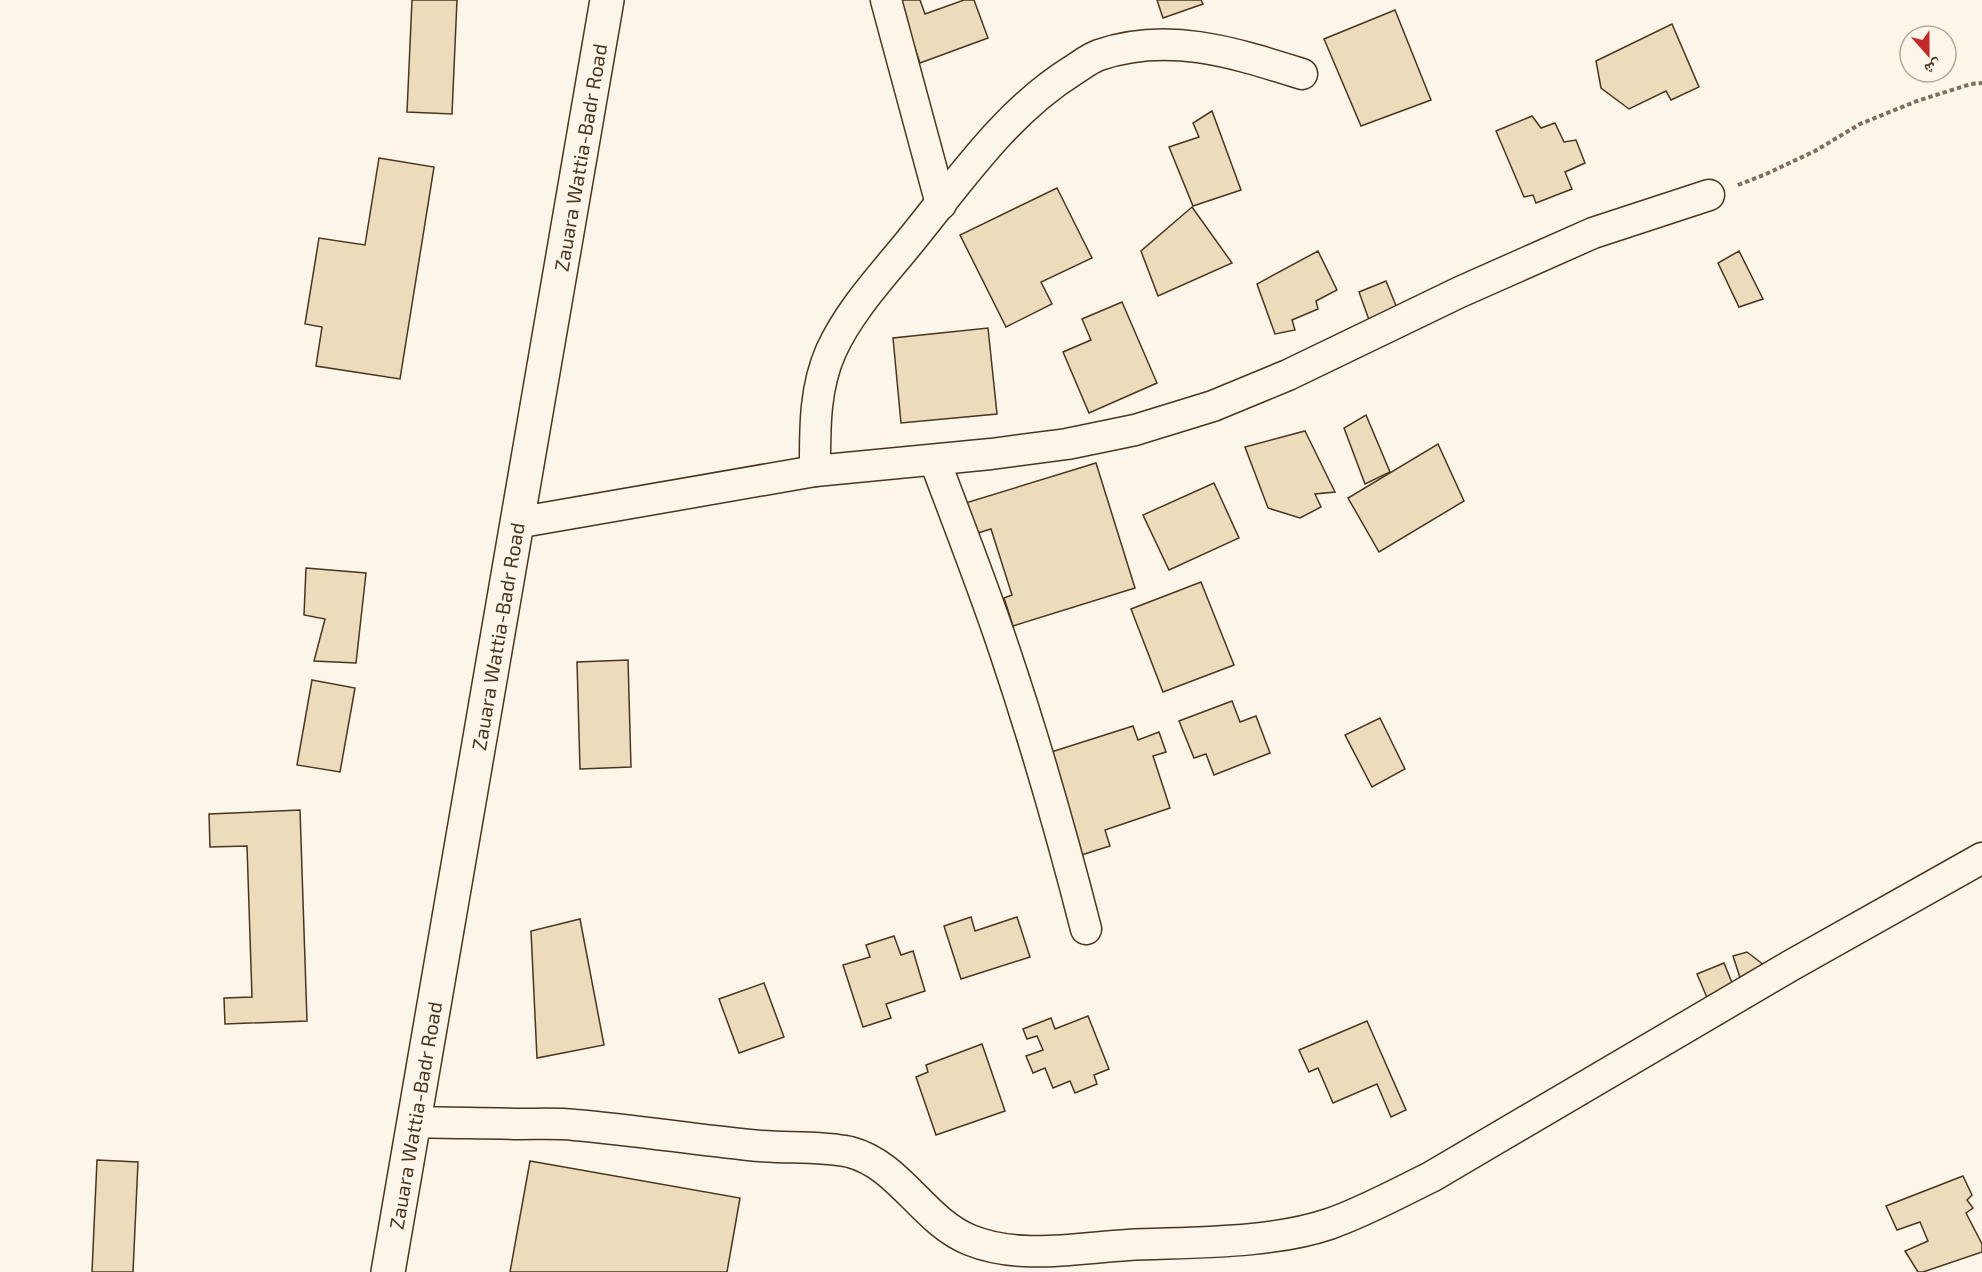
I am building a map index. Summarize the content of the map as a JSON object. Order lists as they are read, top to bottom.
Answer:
{
  "streets": {
    "highway": ["Zauara Wattia-Badr Road"]
  },
  "north": "bottom"
}
